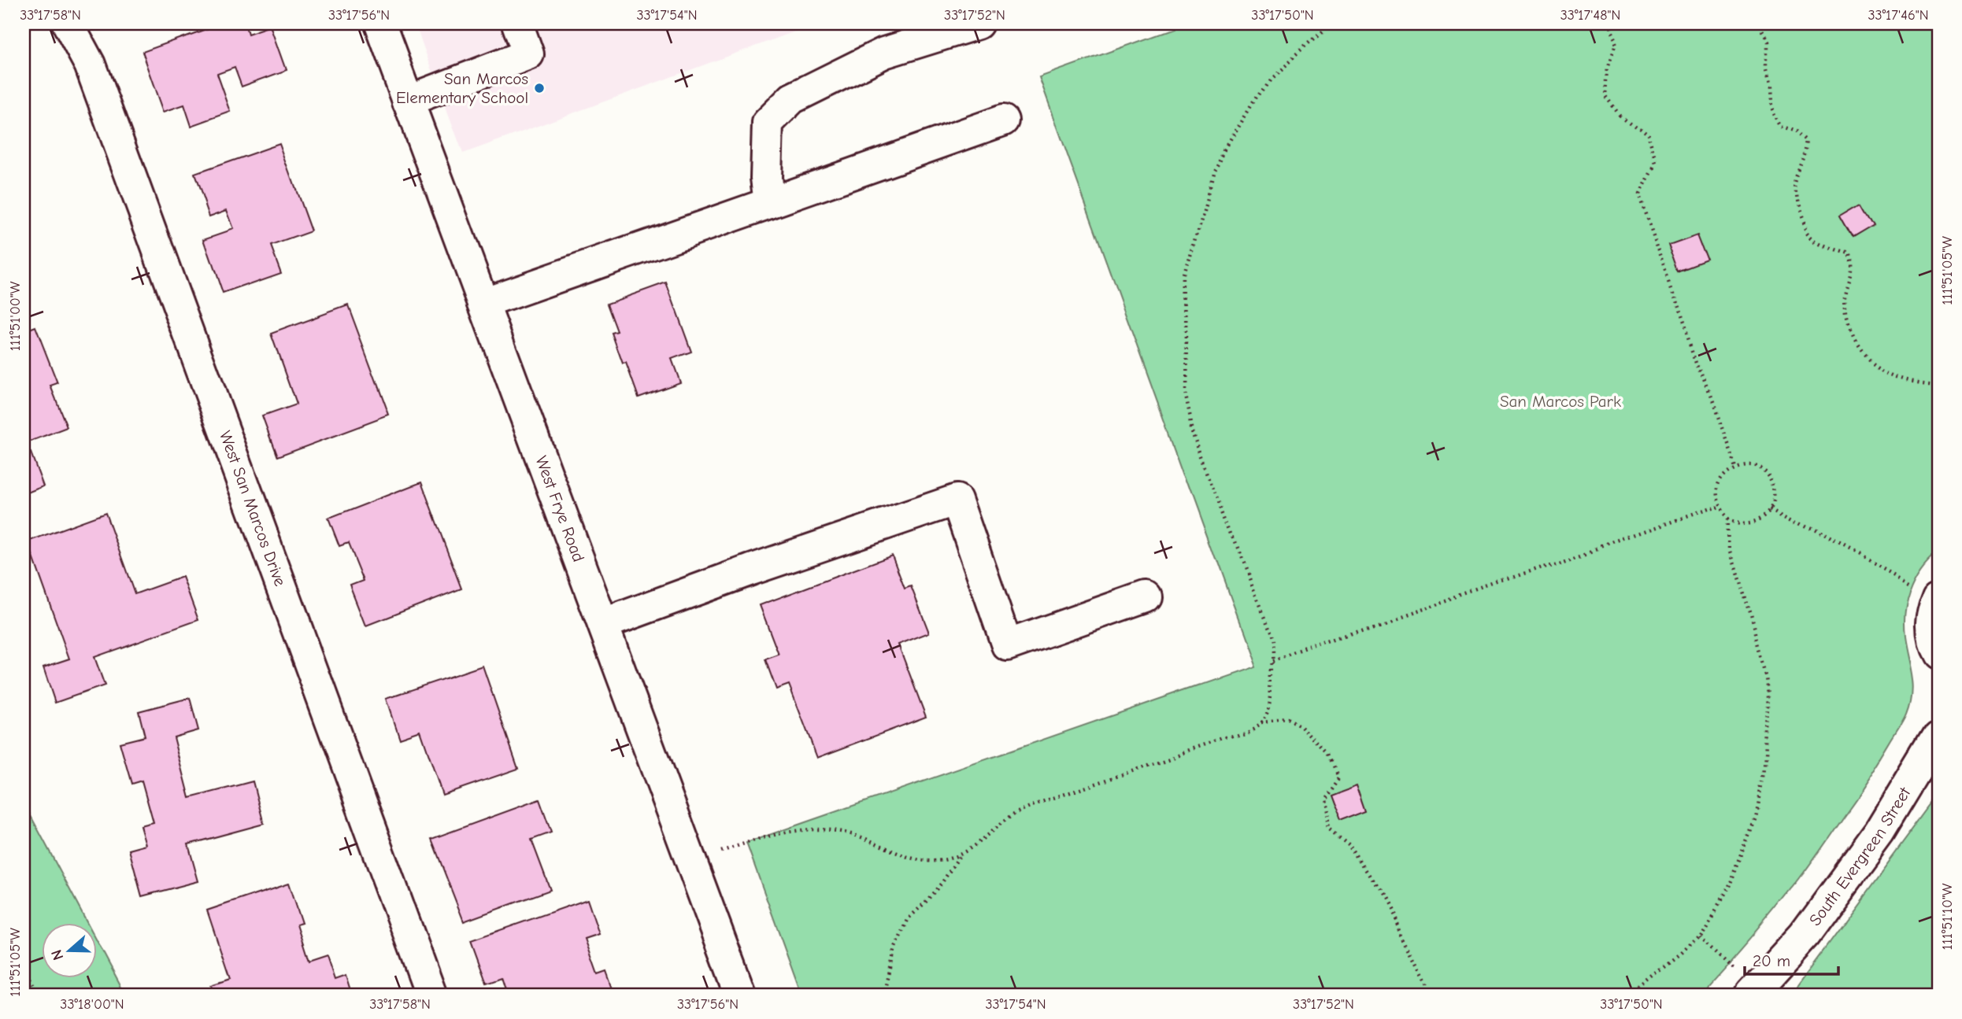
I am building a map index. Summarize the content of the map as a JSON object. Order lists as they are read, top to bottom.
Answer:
{
  "streets": {
    "street": ["West San Marcos Drive", "West Frye Road", "South Evergreen Street"]
  },
  "parks": ["San Marcos Park"],
  "places": ["San Marcos Elementary School"],
  "scale_bar": "20 m",
  "north": "left",
  "coordinates": [
    "33°17'58\"N",
    "33°17'56\"N",
    "33°17'54\"N",
    "33°17'52\"N",
    "33°17'50\"N",
    "33°17'48\"N",
    "33°17'46\"N",
    "111°51'05\"W",
    "111°51'00\"W",
    "111°51'10\"W",
    "33°18'00\"N"
  ]
}
